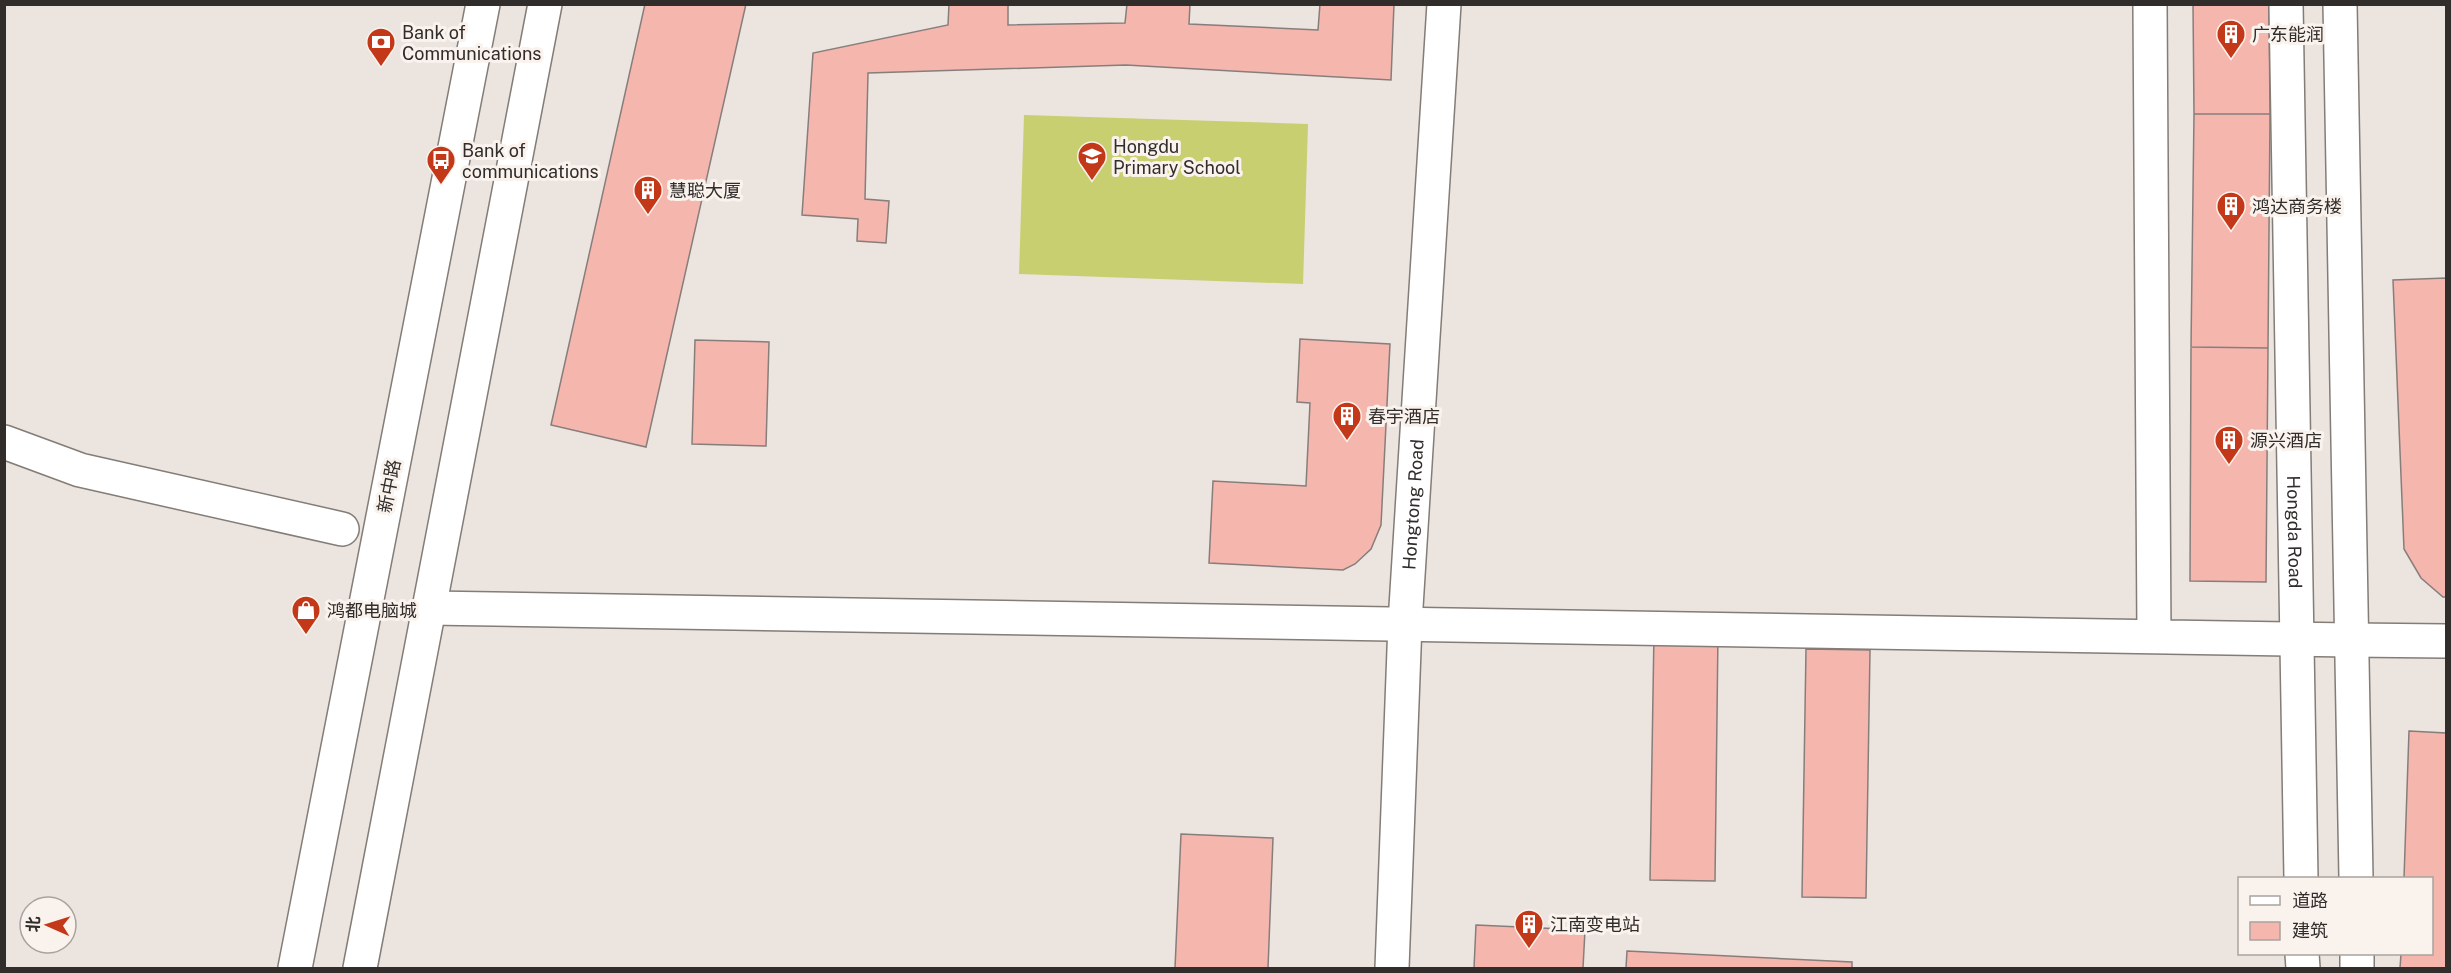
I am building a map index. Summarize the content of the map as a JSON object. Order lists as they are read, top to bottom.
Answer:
{
  "streets": {
    "street": ["新中路", "Hongtong Road", "Hongda Road"]
  },
  "places": {
    "building": [
      "广东能润",
      "慧聪大厦",
      "鸿达商务楼",
      "春宇酒店",
      "源兴酒店",
      "江南变电站"
    ],
    "bank": ["Bank of Communications"],
    "school or university": ["Hongdu Primary School"],
    "bus stop": ["Bank of communications"],
    "shop": ["鸿都电脑城"]
  },
  "legend": ["道路", "建筑"],
  "north": "left"
}
